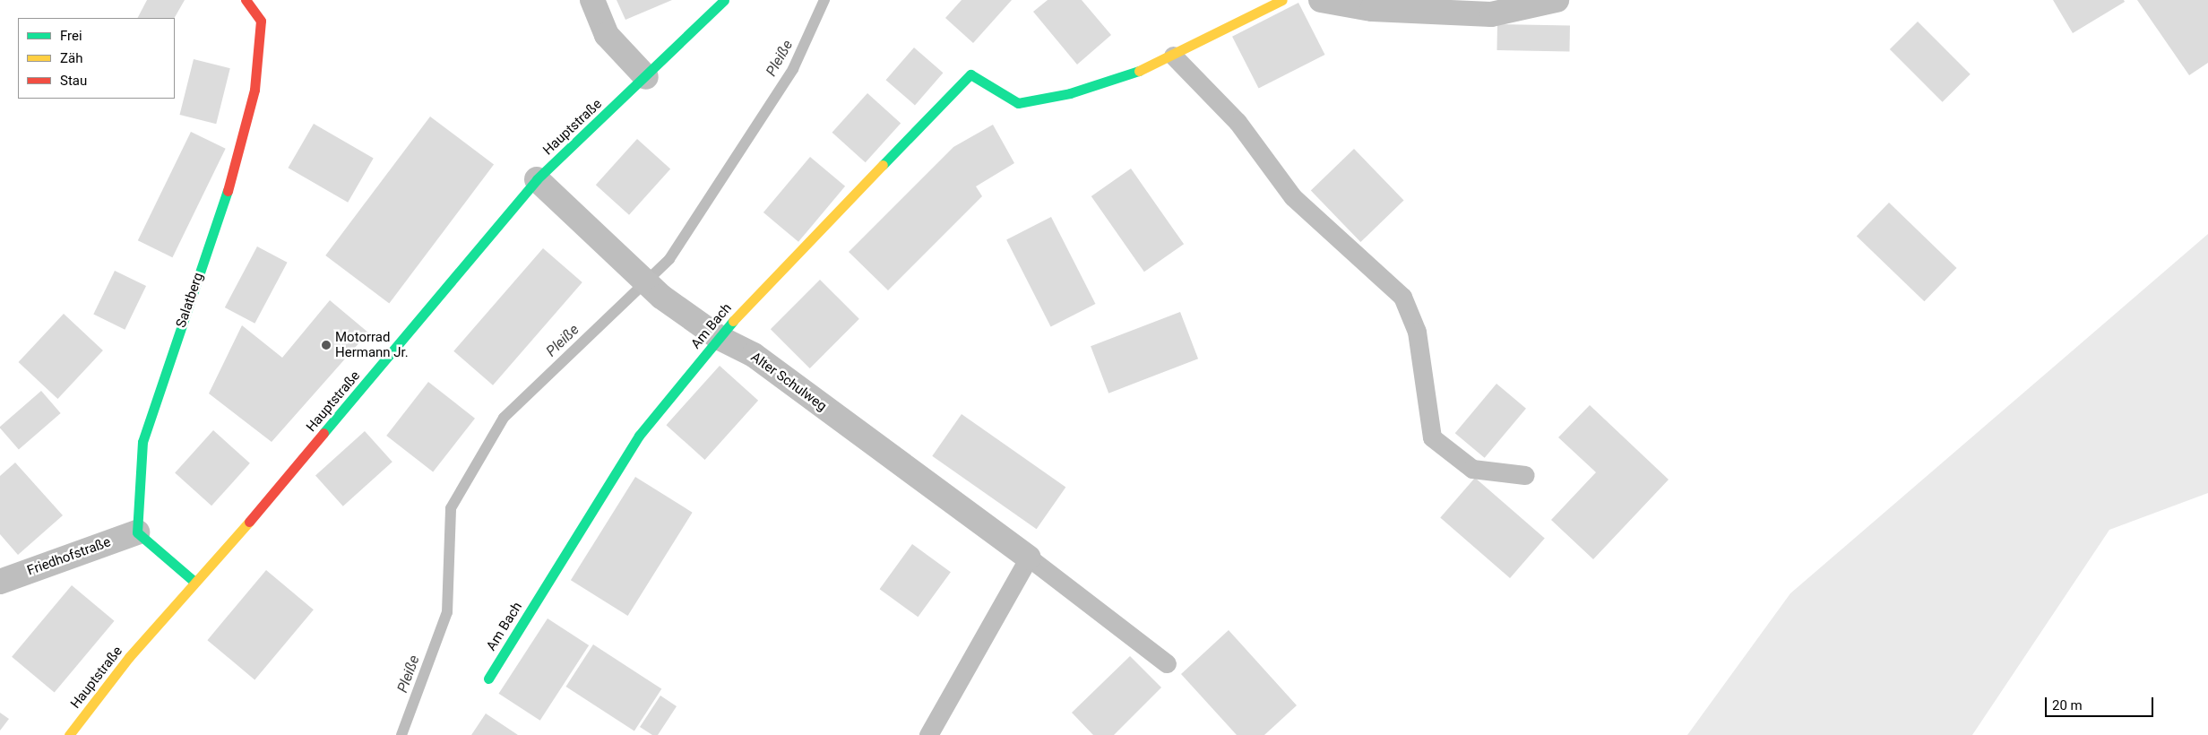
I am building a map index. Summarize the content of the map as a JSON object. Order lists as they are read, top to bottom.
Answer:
{
  "streets": {
    "street": [
      "Hauptstraße",
      "Salatberg",
      "Am Bach",
      "Alter Schulweg",
      "Friedhofstraße"
    ]
  },
  "crossings": [
    ["Hauptstraße", "Alter Schulweg"],
    ["Salatberg", "Friedhofstraße"],
    ["Am Bach", "Alter Schulweg"]
  ],
  "water": ["Pleiße"],
  "places": ["Motorrad Hermann Jr."],
  "legend": ["Frei", "Zäh", "Stau"],
  "scale_bar": "20 m"
}
